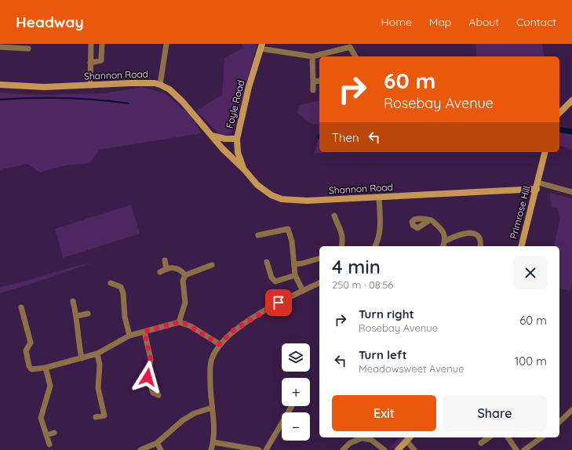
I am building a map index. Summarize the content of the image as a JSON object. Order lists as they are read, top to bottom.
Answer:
{
  "streets": {
    "street": ["Shannon Road", "Foyle Road", "Primrose Hill"]
  },
  "crossings": [
    ["Shannon Road", "Foyle Road"],
    ["Shannon Road", "Primrose Hill"]
  ],
  "page": {
    "header": "Headway",
    "nav": [
      "Home",
      "Map",
      "About",
      "Contact"
    ],
    "turn": ["60 m", "Rosebay Avenue"],
    "then": "Then",
    "heading": ["4 min", "250 m · 08:56"],
    "list": [
      {
        "name": "Turn right",
        "note": "Rosebay Avenue",
        "value": "60 m"
      },
      {
        "name": "Turn left",
        "note": "Meadowsweet Avenue",
        "value": "100 m"
      }
    ],
    "map_buttons": ["+", "−"],
    "buttons": ["Exit", "Share"]
  }
}
